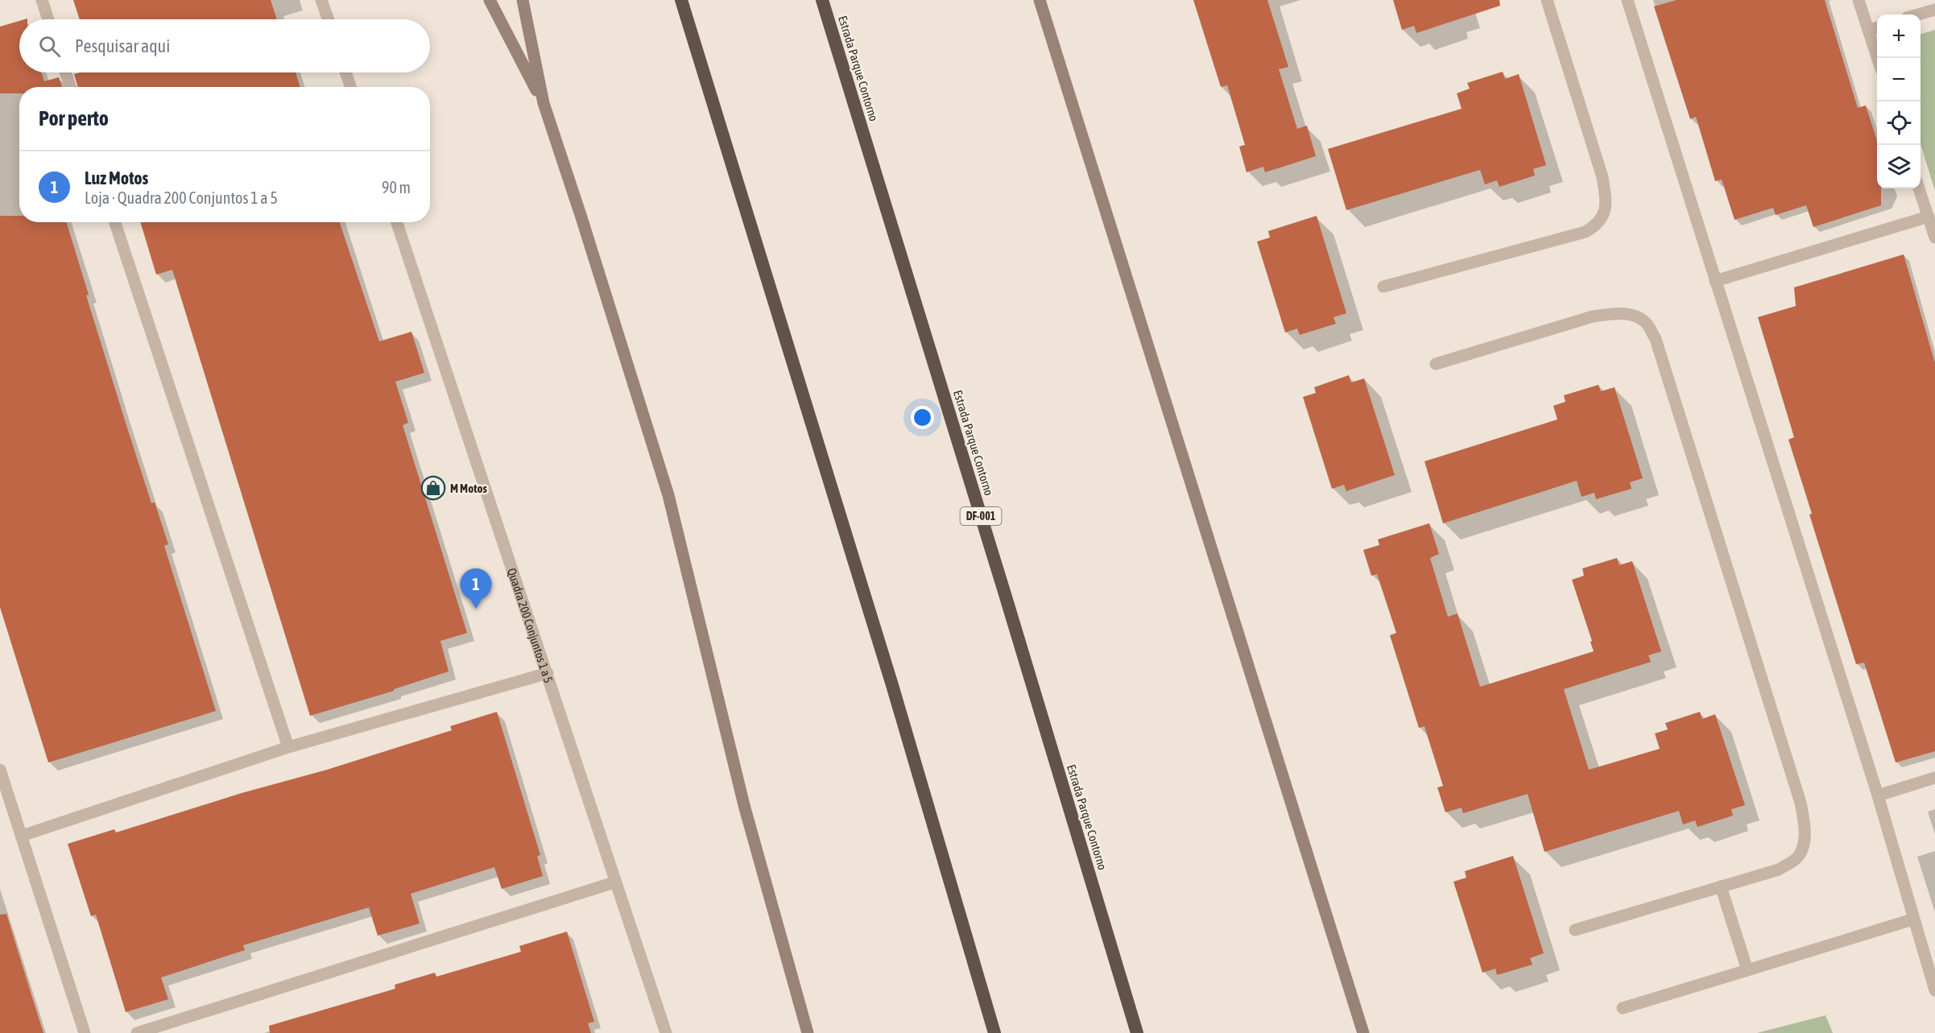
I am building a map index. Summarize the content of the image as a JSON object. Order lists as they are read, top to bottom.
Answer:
{
  "streets": {
    "highway": ["Estrada Parque Contorno", "DF-001"],
    "street": ["Quadra 200 Conjuntos 1 a 5"]
  },
  "places": {
    "shop": ["M Motos"]
  },
  "page": {
    "map_buttons": ["+", "−"],
    "search": "Pesquisar aqui",
    "heading": "Por perto",
    "list": [
      {
        "mark": "1",
        "name": "Luz Motos",
        "note": "Loja · Quadra 200 Conjuntos 1 a 5",
        "value": "90 m"
      }
    ],
    "pins": "1"
  }
}
